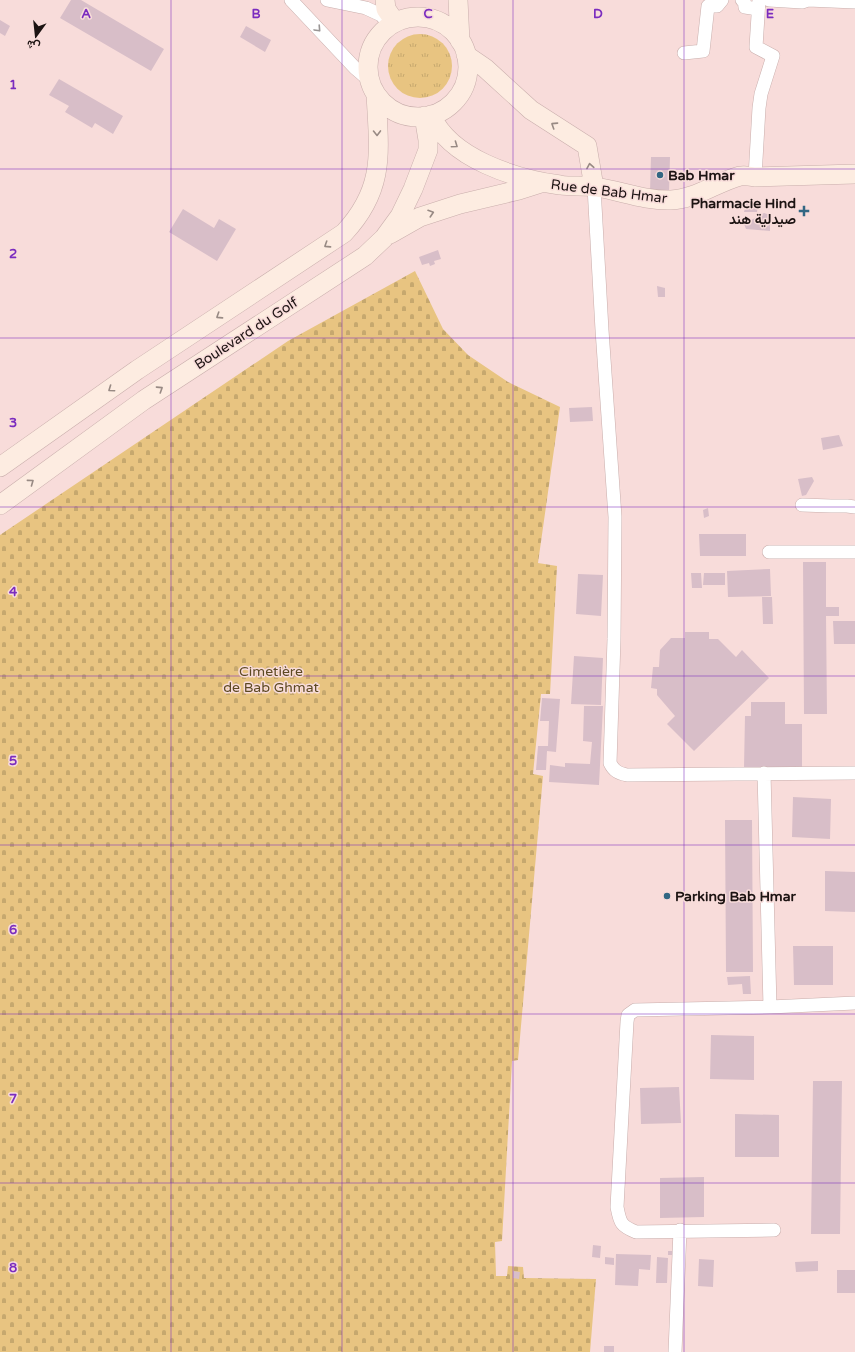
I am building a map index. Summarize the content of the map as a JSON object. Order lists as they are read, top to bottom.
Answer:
{
  "streets": {
    "main road": ["Rue de Bab Hmar", "Boulevard du Golf"]
  },
  "crossings": [
    ["Rue de Bab Hmar", "Boulevard du Golf"]
  ],
  "parks": ["Cimetière de Bab Ghmat"],
  "places": {
    "other": ["Bab Hmar", "Parking Bab Hmar"],
    "health": ["Pharmacie Hind صيدلية هند"]
  },
  "north": "bottom",
  "grid": {
    "columns": [
      "A",
      "B",
      "C",
      "D",
      "E"
    ],
    "rows": [
      "1",
      "2",
      "3",
      "4",
      "5",
      "6",
      "7",
      "8"
    ]
  }
}
